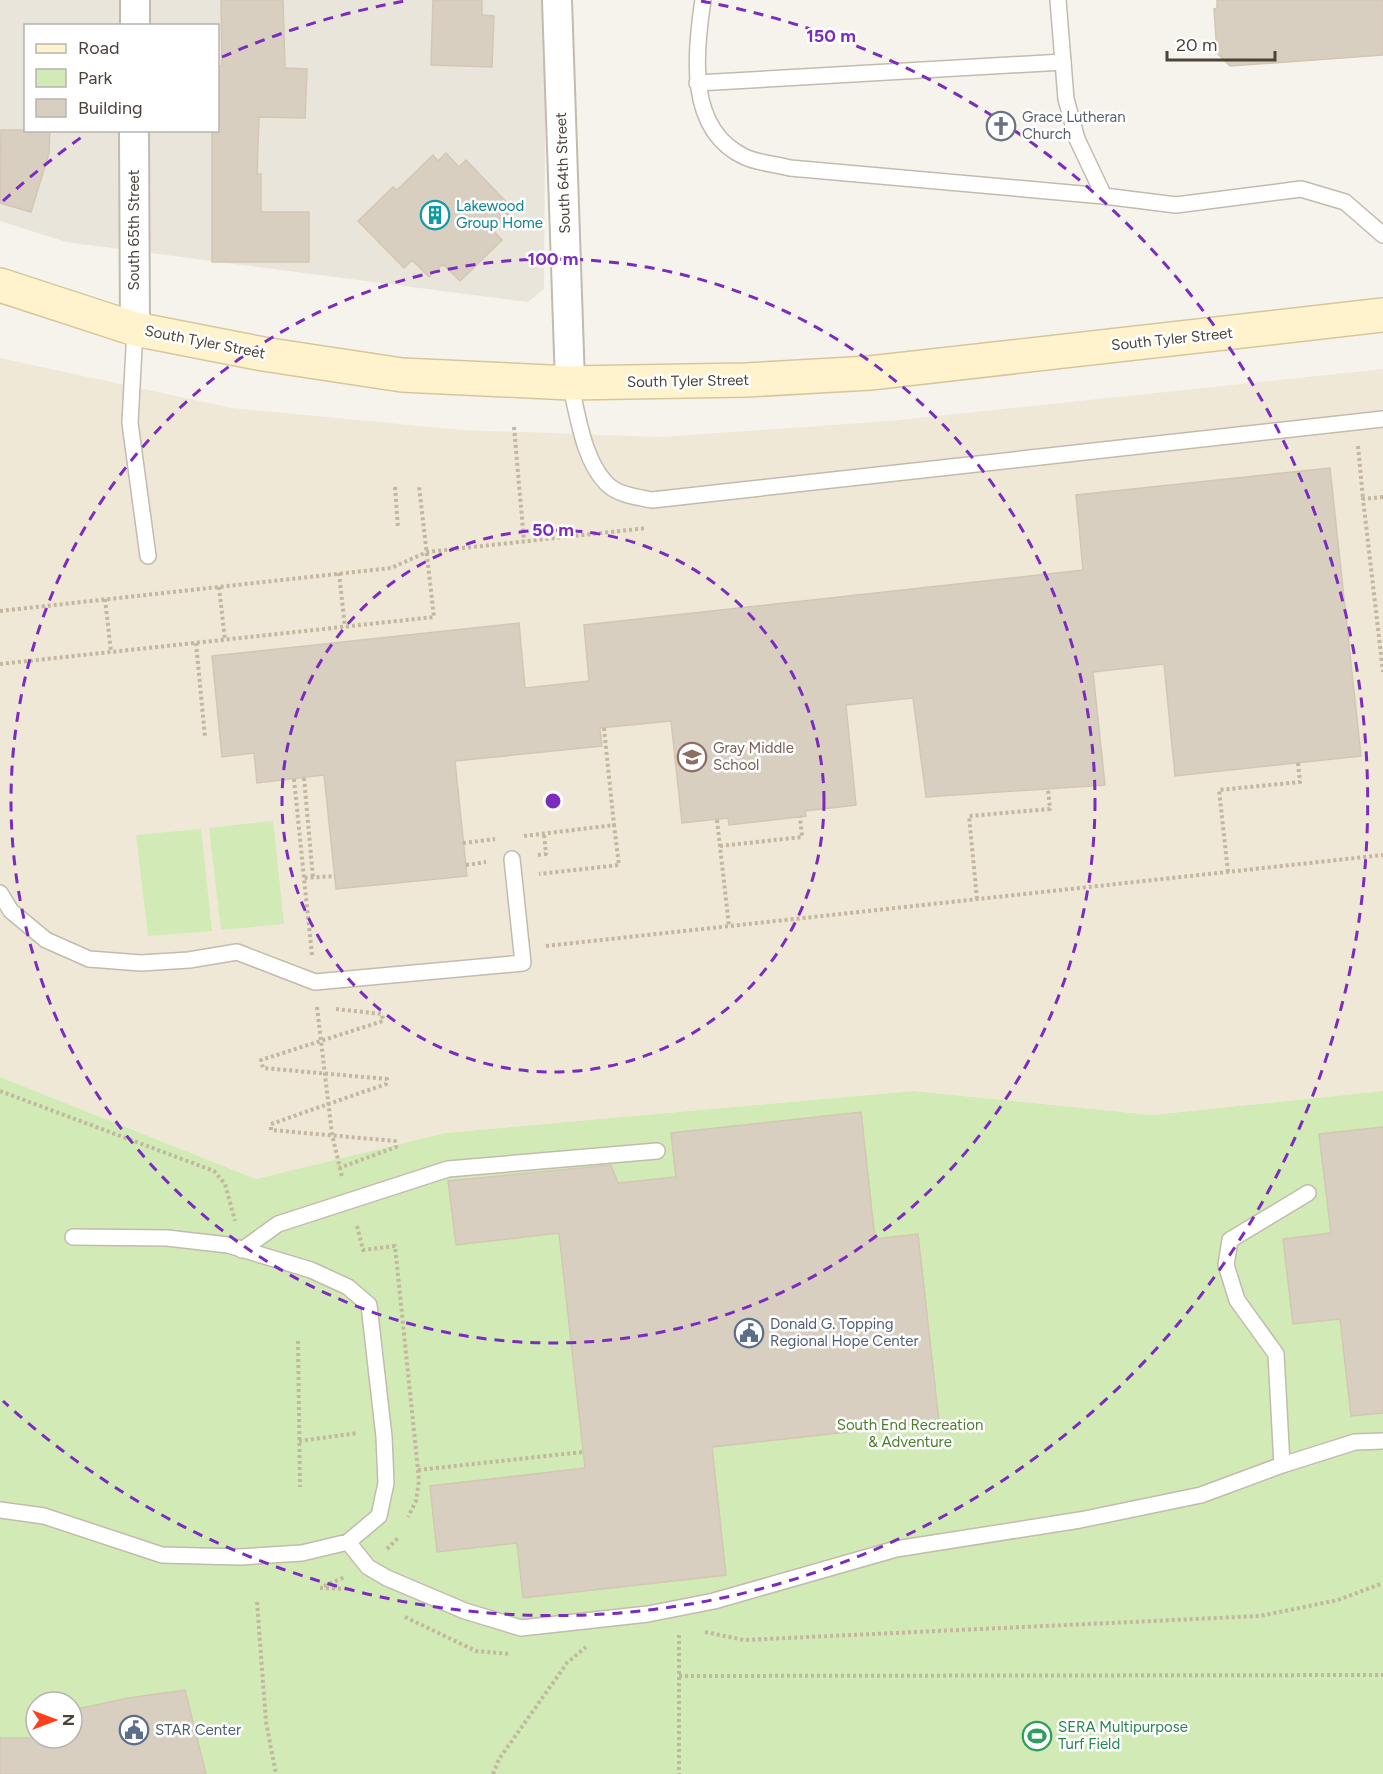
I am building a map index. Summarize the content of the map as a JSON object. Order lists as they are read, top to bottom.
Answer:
{
  "streets": {
    "street": ["South 64th Street", "South 65th Street", "South Tyler Street"]
  },
  "crossings": [
    ["South 64th Street", "South Tyler Street"],
    ["South 65th Street", "South Tyler Street"]
  ],
  "parks": ["South End Recreation & Adventure"],
  "places": {
    "church": ["Grace Lutheran Church"],
    "building": ["Lakewood Group Home"],
    "school or university": ["Gray Middle School"],
    "public building": ["Donald G. Topping Regional Hope Center", "STAR Center"],
    "sports": ["SERA Multipurpose Turf Field"]
  },
  "legend": ["Road", "Park", "Building"],
  "scale_bar": "20 m",
  "north": "right",
  "rings": ["150 m", "100 m", "50 m"]
}
